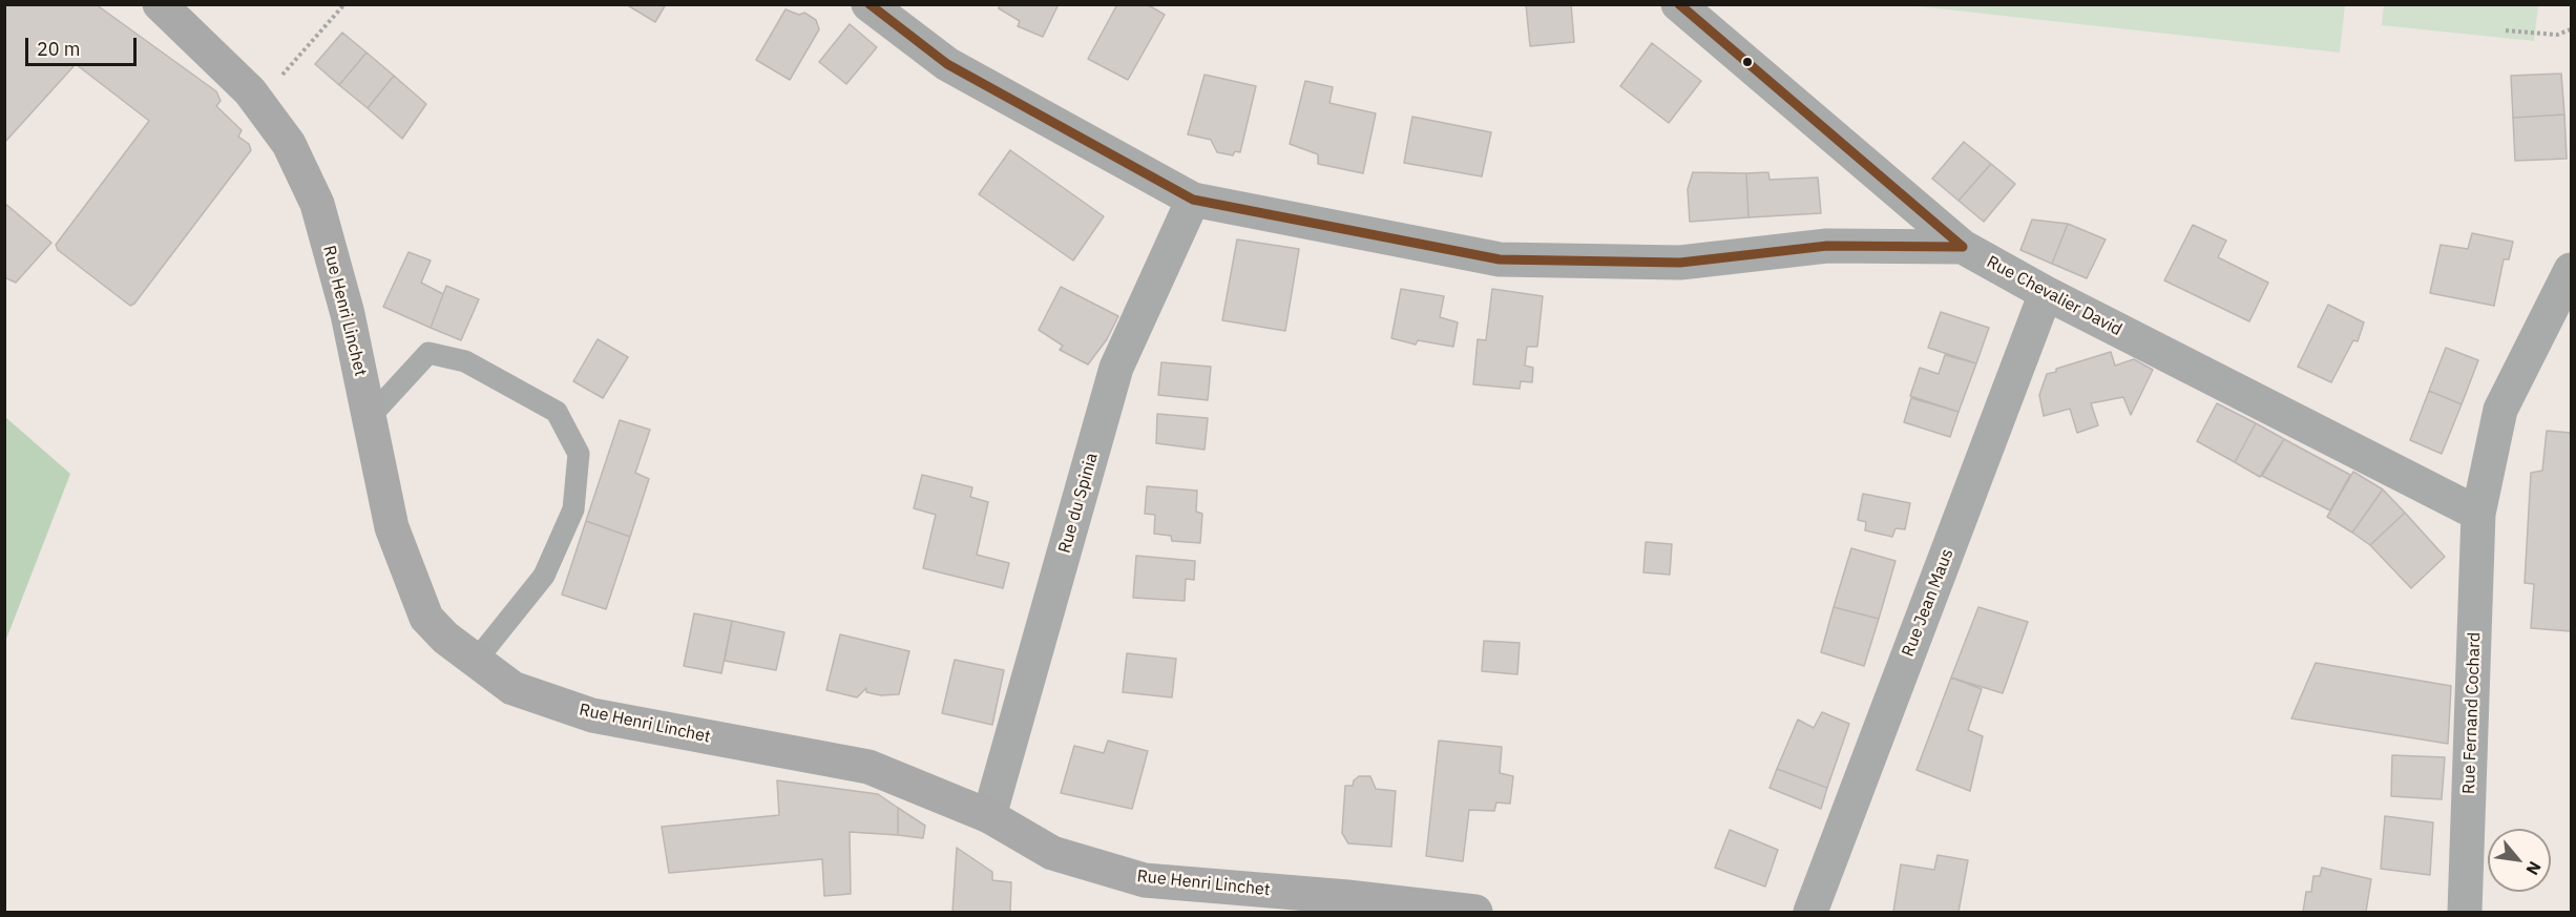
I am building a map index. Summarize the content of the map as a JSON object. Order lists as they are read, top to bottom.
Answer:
{
  "streets": {
    "street": [
      "Rue Chevalier David",
      "Rue Henri Linchet",
      "Rue du Spinia",
      "Rue Jean Maus",
      "Rue Fernand Cochard"
    ]
  },
  "crossings": [
    ["Rue Chevalier David", "Rue Jean Maus"],
    ["Rue Chevalier David", "Rue Fernand Cochard"],
    ["Rue Henri Linchet", "Rue du Spinia"]
  ],
  "scale_bar": "20 m",
  "north": "bottom right"
}
